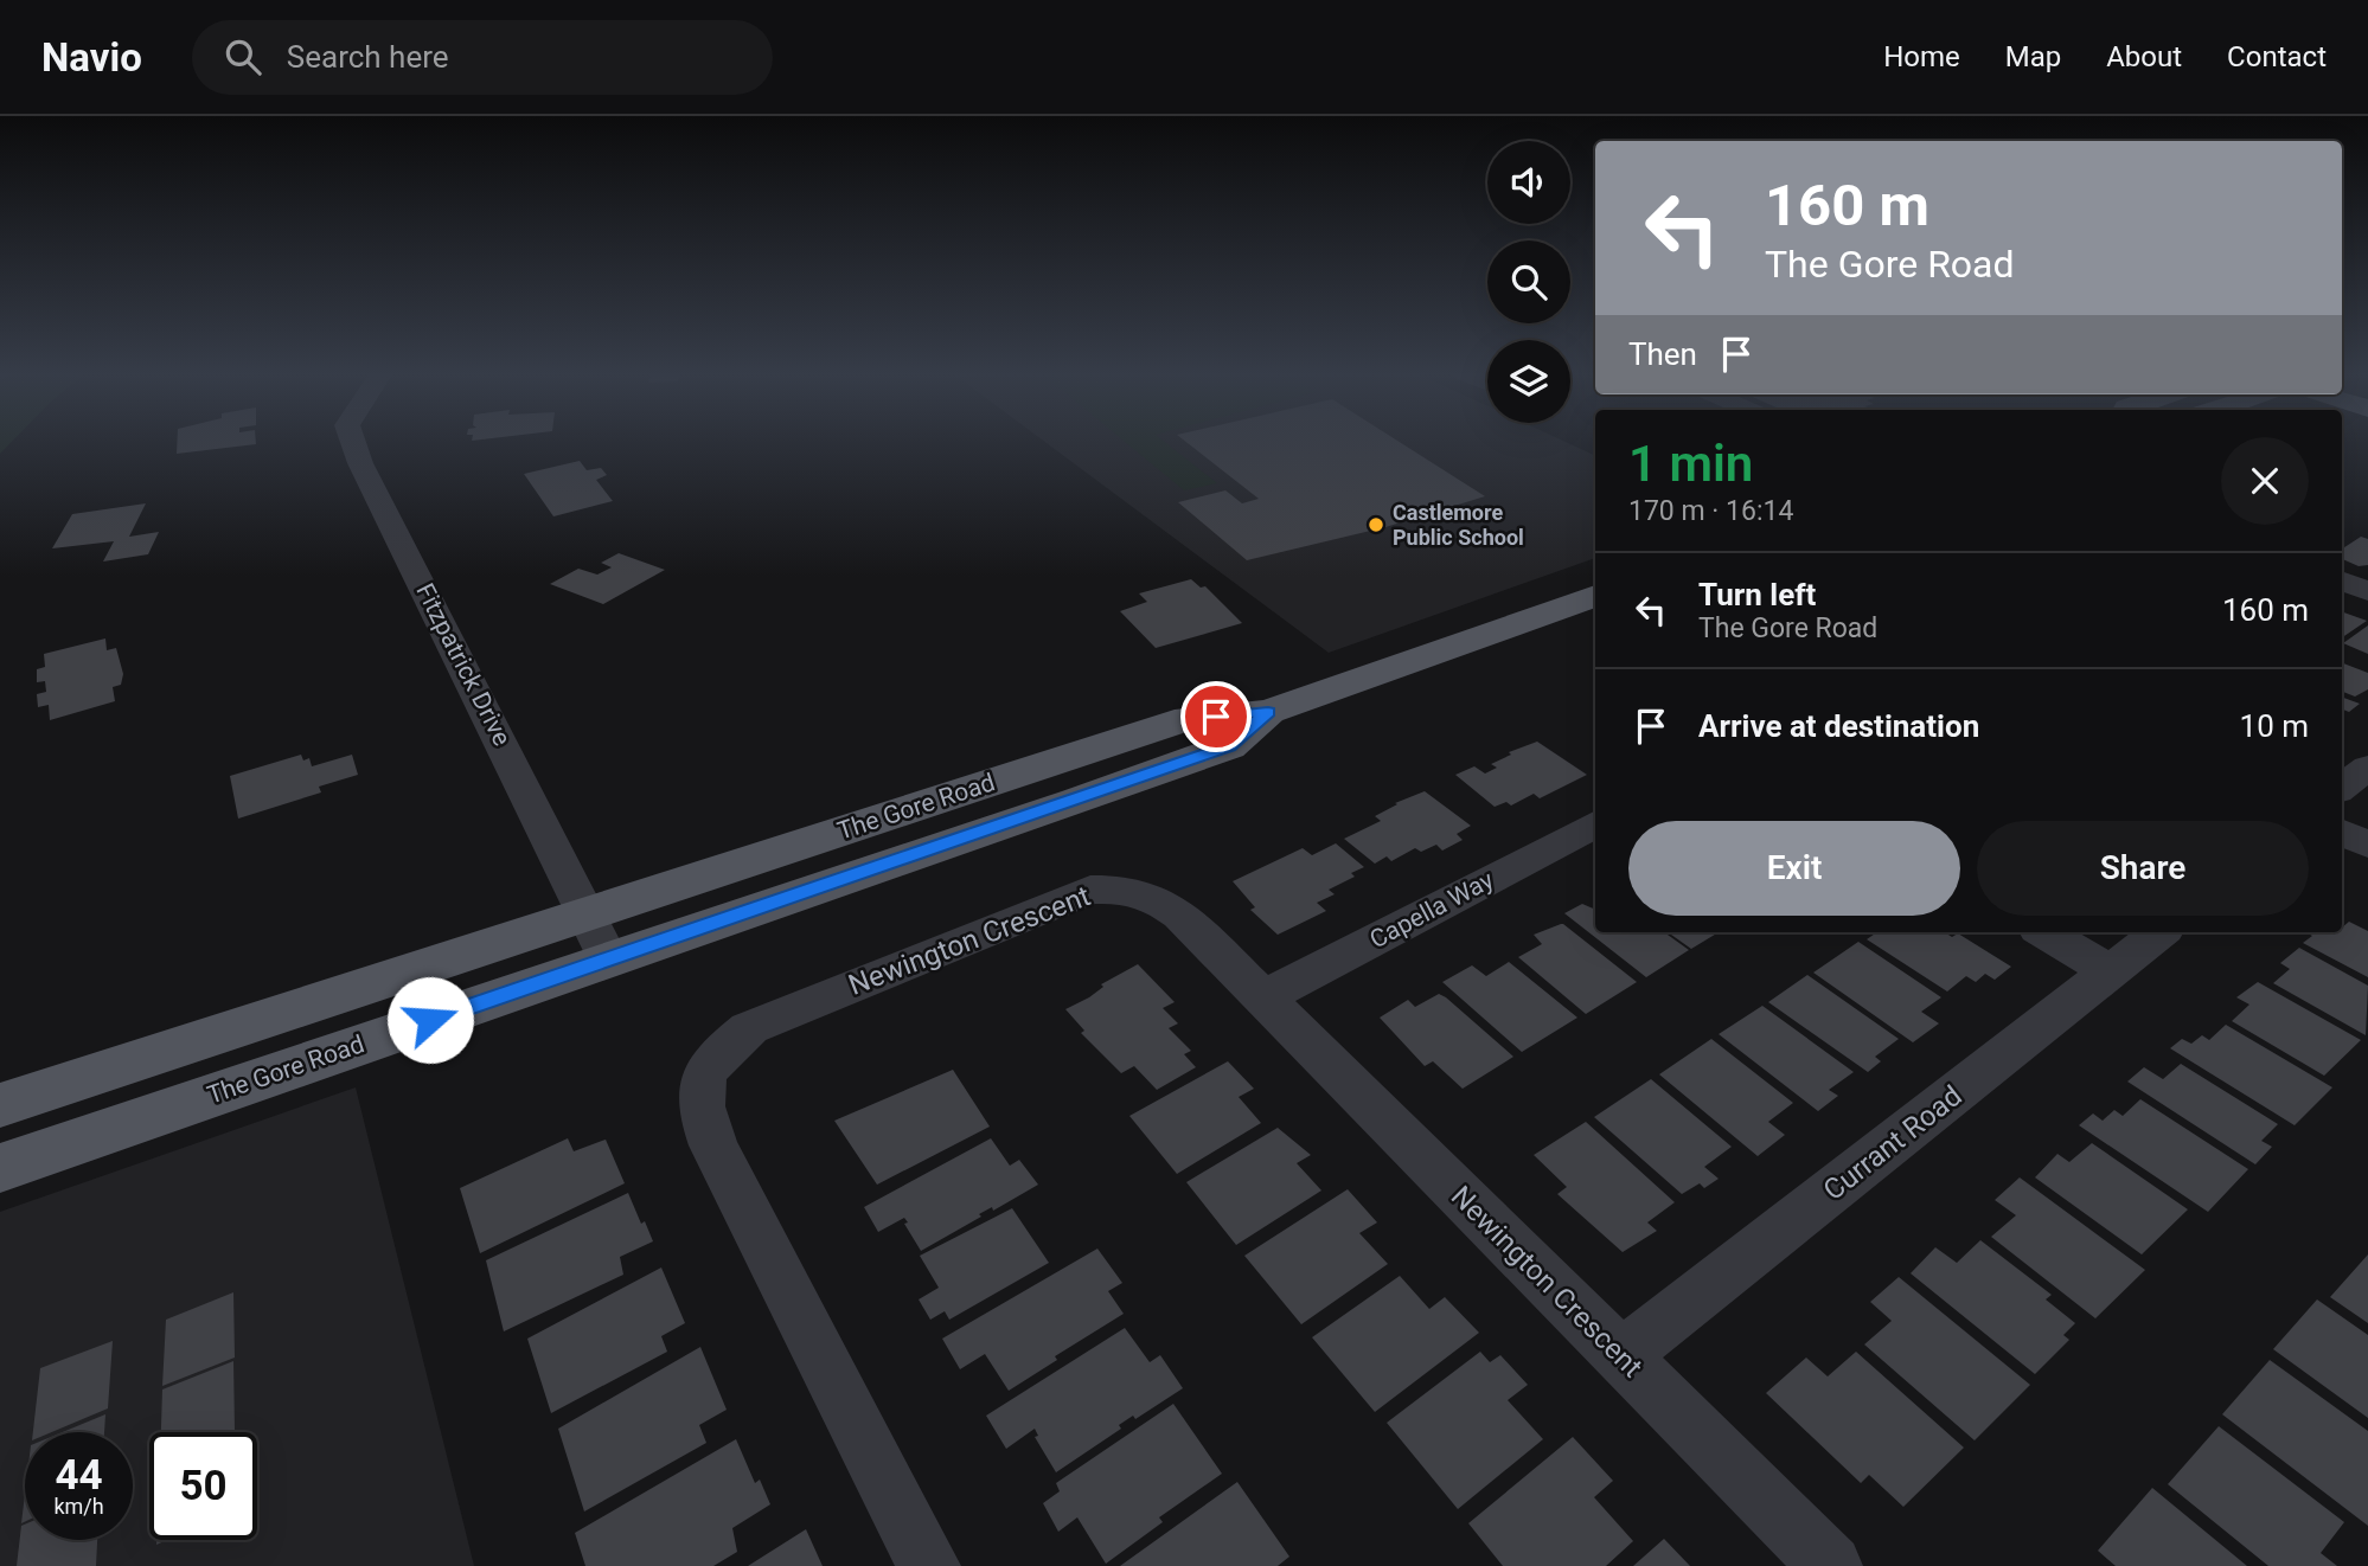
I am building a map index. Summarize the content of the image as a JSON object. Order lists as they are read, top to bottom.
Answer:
{
  "streets": {
    "main road": ["The Gore Road"],
    "street": [
      "Fitzpatrick Drive",
      "Capella Way",
      "Newington Crescent",
      "Currant Road"
    ]
  },
  "crossings": [
    ["Fitzpatrick Drive", "The Gore Road"],
    ["Capella Way", "Newington Crescent"],
    ["Newington Crescent", "Currant Road"]
  ],
  "places": ["Castlemore Public School"],
  "page": {
    "header": "Navio",
    "search": "Search here",
    "nav": [
      "Home",
      "Map",
      "About",
      "Contact"
    ],
    "turn": ["160 m", "The Gore Road"],
    "then": "Then",
    "heading": ["1 min", "170 m · 16:14"],
    "list": [
      {
        "name": "Turn left",
        "note": "The Gore Road",
        "value": "160 m"
      },
      {
        "name": "Arrive at destination",
        "value": "10 m"
      }
    ],
    "buttons": ["Exit", "Share"],
    "speed": "44 km/h",
    "limit": "50"
  }
}
